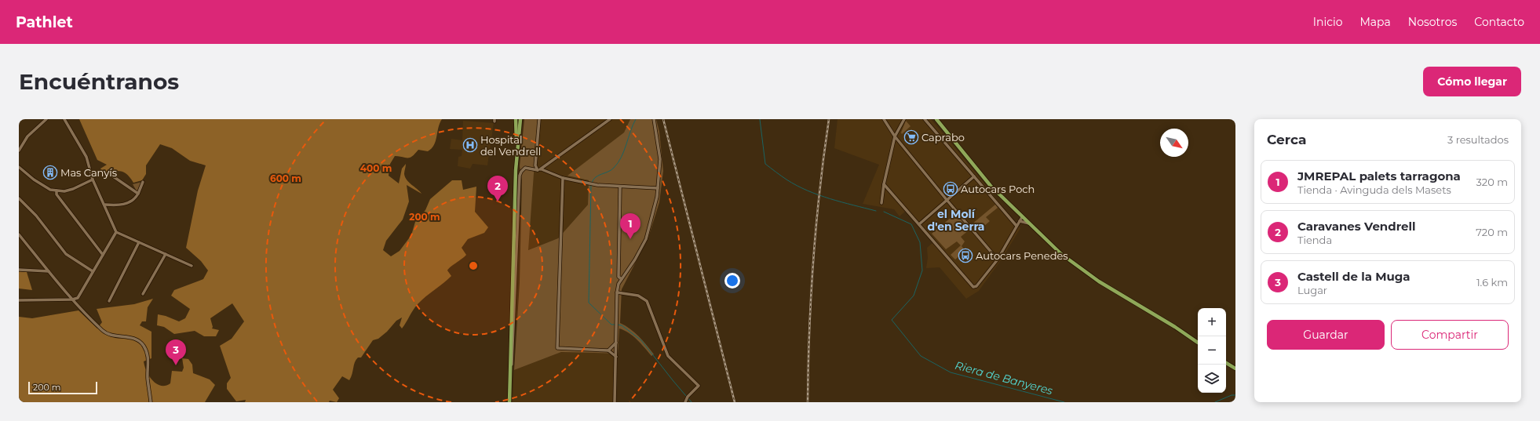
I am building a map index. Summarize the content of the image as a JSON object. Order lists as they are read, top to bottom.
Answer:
{
  "districts": ["el Molí d'en Serra"],
  "water": ["Riera de Banyeres"],
  "places": {
    "supermarket": ["Caprabo"],
    "hospital": ["Hospital del Vendrell"],
    "building": ["Mas Canyís"],
    "bus stop": ["Autocars Poch", "Autocars Penedes"]
  },
  "scale_bar": "200 m",
  "north": "bottom right",
  "page": {
    "header": "Pathlet",
    "nav": [
      "Inicio",
      "Mapa",
      "Nosotros",
      "Contacto"
    ],
    "buttons": [
      "Cómo llegar",
      ["Guardar", "Compartir"]
    ],
    "title": "Encuéntranos",
    "heading": ["Cerca", "3 resultados"],
    "list": [
      {
        "mark": "1",
        "name": "JMREPAL palets tarragona",
        "note": "Tienda · Avinguda dels Masets",
        "value": "320 m"
      },
      {
        "mark": "2",
        "name": "Caravanes Vendrell",
        "note": "Tienda",
        "value": "720 m"
      },
      {
        "mark": "3",
        "name": "Castell de la Muga",
        "note": "Lugar",
        "value": "1.6 km"
      }
    ],
    "pins": ["2", "1", "3"],
    "map_buttons": ["+", "−"],
    "scale": "200 m"
  },
  "rings": ["400 m", "600 m", "200 m"]
}
